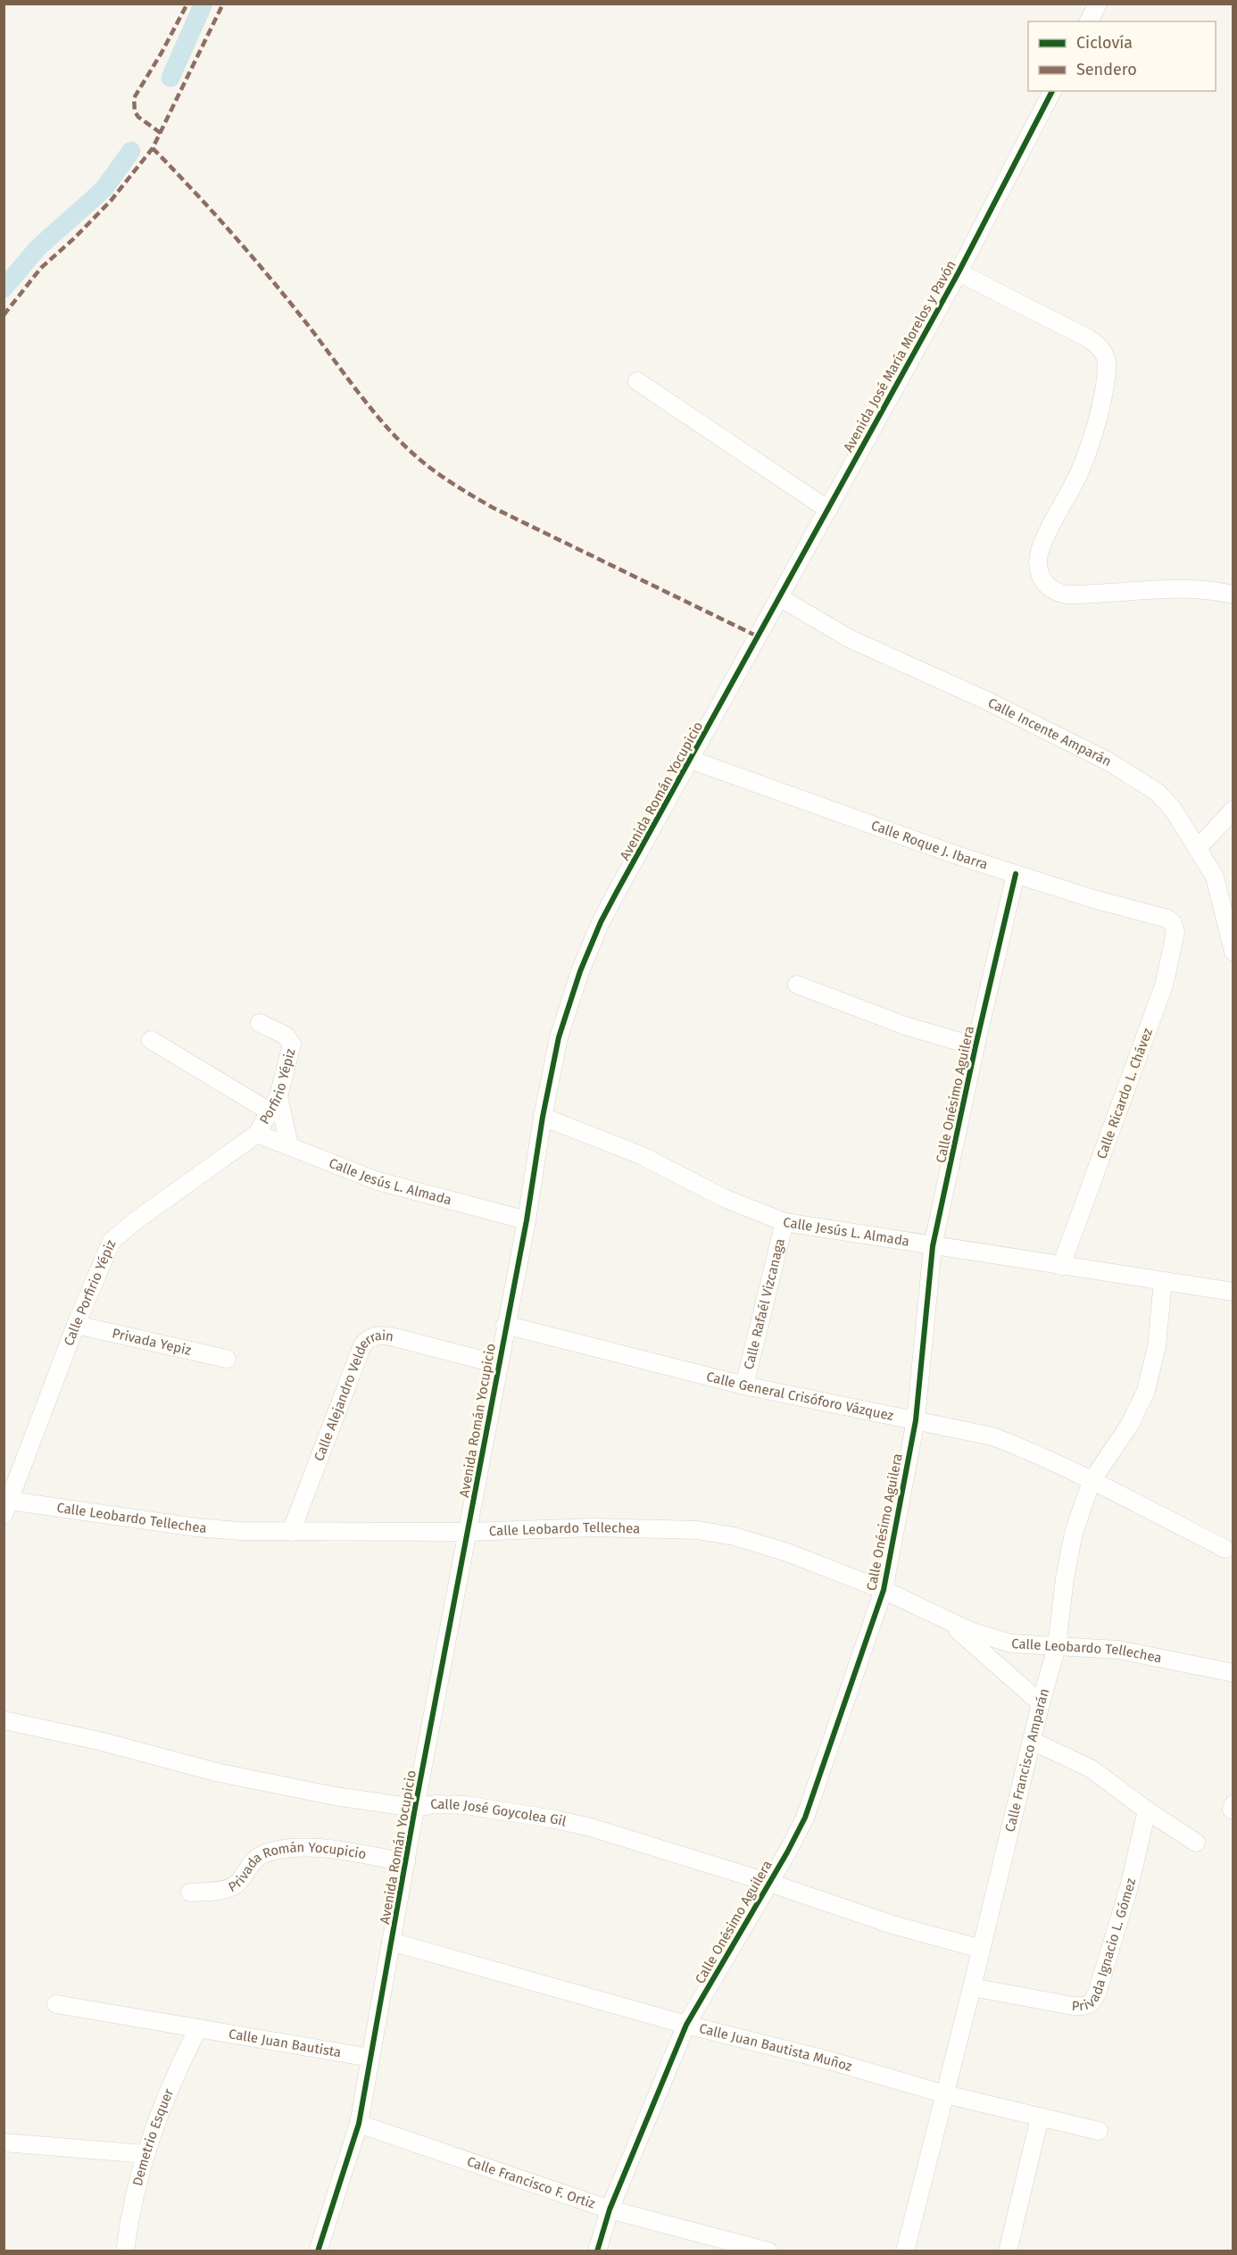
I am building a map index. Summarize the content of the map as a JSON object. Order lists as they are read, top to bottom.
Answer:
{
  "streets": {
    "street": [
      "Avenida José María Morelos y Pavón",
      "Calle Incente Amparán",
      "Avenida Román Yocupicio",
      "Calle Roque J. Ibarra",
      "Porfirio Yépiz",
      "Calle Ricardo L. Chávez",
      "Calle Onésimo Aguilera",
      "Calle Jesús L. Almada",
      "Calle Porfirio Yépiz",
      "Calle Rafaél Vizcanaga",
      "Privada Yepiz",
      "Calle General Crisóforo Vázquez",
      "Calle Alejandro Velderrain",
      "Calle Leobardo Tellechea",
      "Calle Francisco Amparán",
      "Calle José Goycolea Gil",
      "Privada Román Yocupicio",
      "Privada Ignacio L. Gómez",
      "Calle Juan Bautista",
      "Calle Juan Bautista Muñoz",
      "Demetrio Esquer",
      "Calle Francisco F. Ortiz"
    ]
  },
  "crossings": [
    ["Avenida José María Morelos y Pavón", "Calle Incente Amparán"],
    ["Avenida José María Morelos y Pavón", "Avenida Román Yocupicio"],
    ["Avenida Román Yocupicio", "Calle Roque J. Ibarra"],
    ["Avenida Román Yocupicio", "Calle Jesús L. Almada"],
    ["Avenida Román Yocupicio", "Calle General Crisóforo Vázquez"],
    ["Avenida Román Yocupicio", "Calle Alejandro Velderrain"],
    ["Avenida Román Yocupicio", "Calle Leobardo Tellechea"],
    ["Avenida Román Yocupicio", "Calle José Goycolea Gil"],
    ["Avenida Román Yocupicio", "Privada Román Yocupicio"],
    ["Avenida Román Yocupicio", "Calle Juan Bautista"],
    ["Avenida Román Yocupicio", "Calle Juan Bautista Muñoz"],
    ["Avenida Román Yocupicio", "Calle Francisco F. Ortiz"],
    ["Calle Roque J. Ibarra", "Calle Ricardo L. Chávez"],
    ["Calle Roque J. Ibarra", "Calle Onésimo Aguilera"],
    ["Porfirio Yépiz", "Calle Jesús L. Almada"],
    ["Porfirio Yépiz", "Calle Porfirio Yépiz"],
    ["Calle Ricardo L. Chávez", "Calle Jesús L. Almada"],
    ["Calle Onésimo Aguilera", "Calle Jesús L. Almada"],
    ["Calle Onésimo Aguilera", "Calle General Crisóforo Vázquez"],
    ["Calle Onésimo Aguilera", "Calle Leobardo Tellechea"],
    ["Calle Onésimo Aguilera", "Calle José Goycolea Gil"],
    ["Calle Onésimo Aguilera", "Calle Juan Bautista Muñoz"],
    ["Calle Onésimo Aguilera", "Calle Francisco F. Ortiz"],
    ["Calle Jesús L. Almada", "Calle Porfirio Yépiz"],
    ["Calle Jesús L. Almada", "Calle Rafaél Vizcanaga"],
    ["Calle Jesús L. Almada", "Calle Francisco Amparán"],
    ["Calle Porfirio Yépiz", "Privada Yepiz"],
    ["Calle Porfirio Yépiz", "Calle Leobardo Tellechea"],
    ["Calle Rafaél Vizcanaga", "Calle General Crisóforo Vázquez"],
    ["Calle General Crisóforo Vázquez", "Calle Francisco Amparán"],
    ["Calle Alejandro Velderrain", "Calle Leobardo Tellechea"],
    ["Calle Leobardo Tellechea", "Calle Francisco Amparán"],
    ["Calle Francisco Amparán", "Calle José Goycolea Gil"],
    ["Calle Francisco Amparán", "Privada Ignacio L. Gómez"],
    ["Calle Francisco Amparán", "Calle Juan Bautista Muñoz"],
    ["Calle Juan Bautista", "Demetrio Esquer"]
  ],
  "legend": ["Ciclovía", "Sendero"]
}
